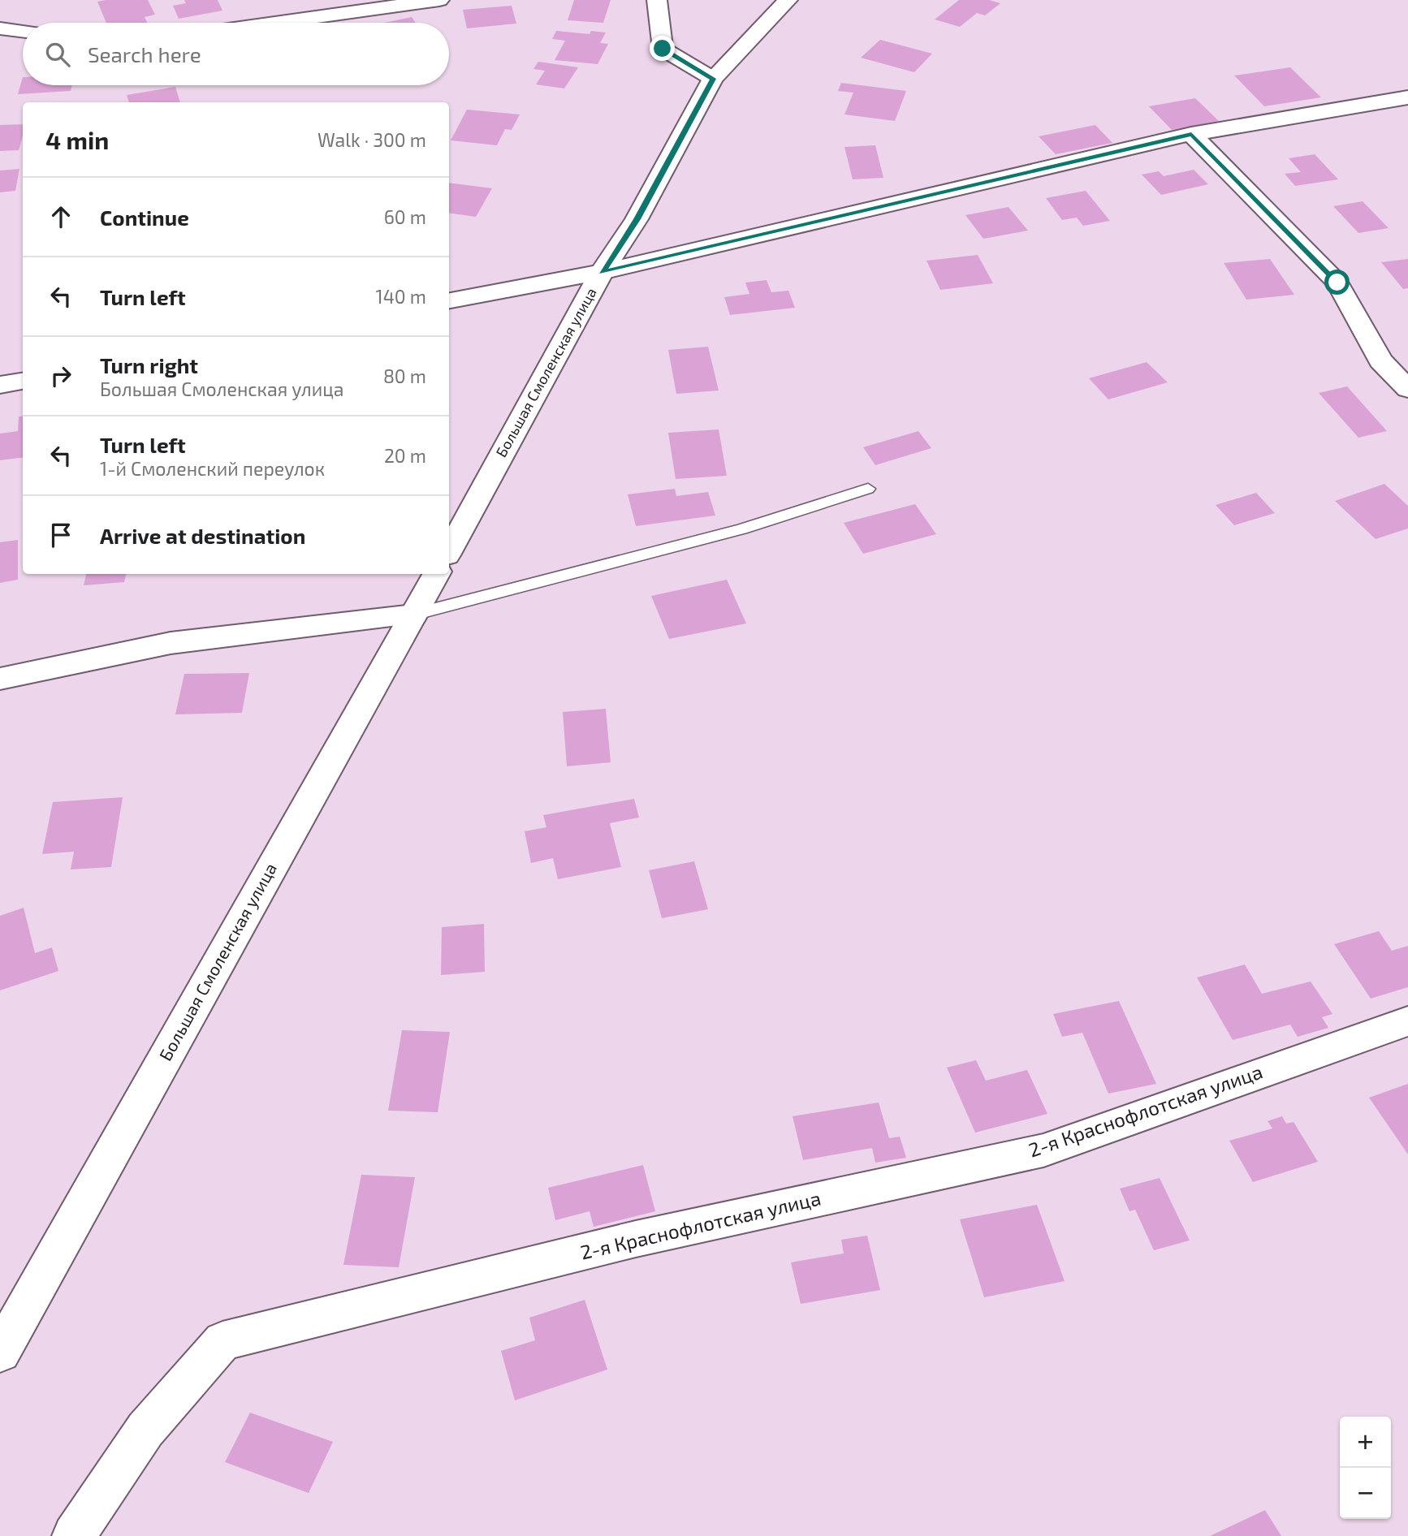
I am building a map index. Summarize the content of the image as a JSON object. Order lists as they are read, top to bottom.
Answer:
{
  "streets": {
    "street": ["Большая Смоленская улица", "2-я Краснофлотская улица"]
  },
  "page": {
    "search": "Search here",
    "heading": ["4 min", "Walk · 300 m"],
    "list": [
      ["Continue", "60 m"],
      ["Turn left", "140 m"],
      ["Turn right", "Большая Смоленская улица", "80 m"],
      ["Turn left", "1-й Смоленский переулок", "20 m"],
      "Arrive at destination"
    ],
    "map_buttons": ["+", "−"]
  }
}
